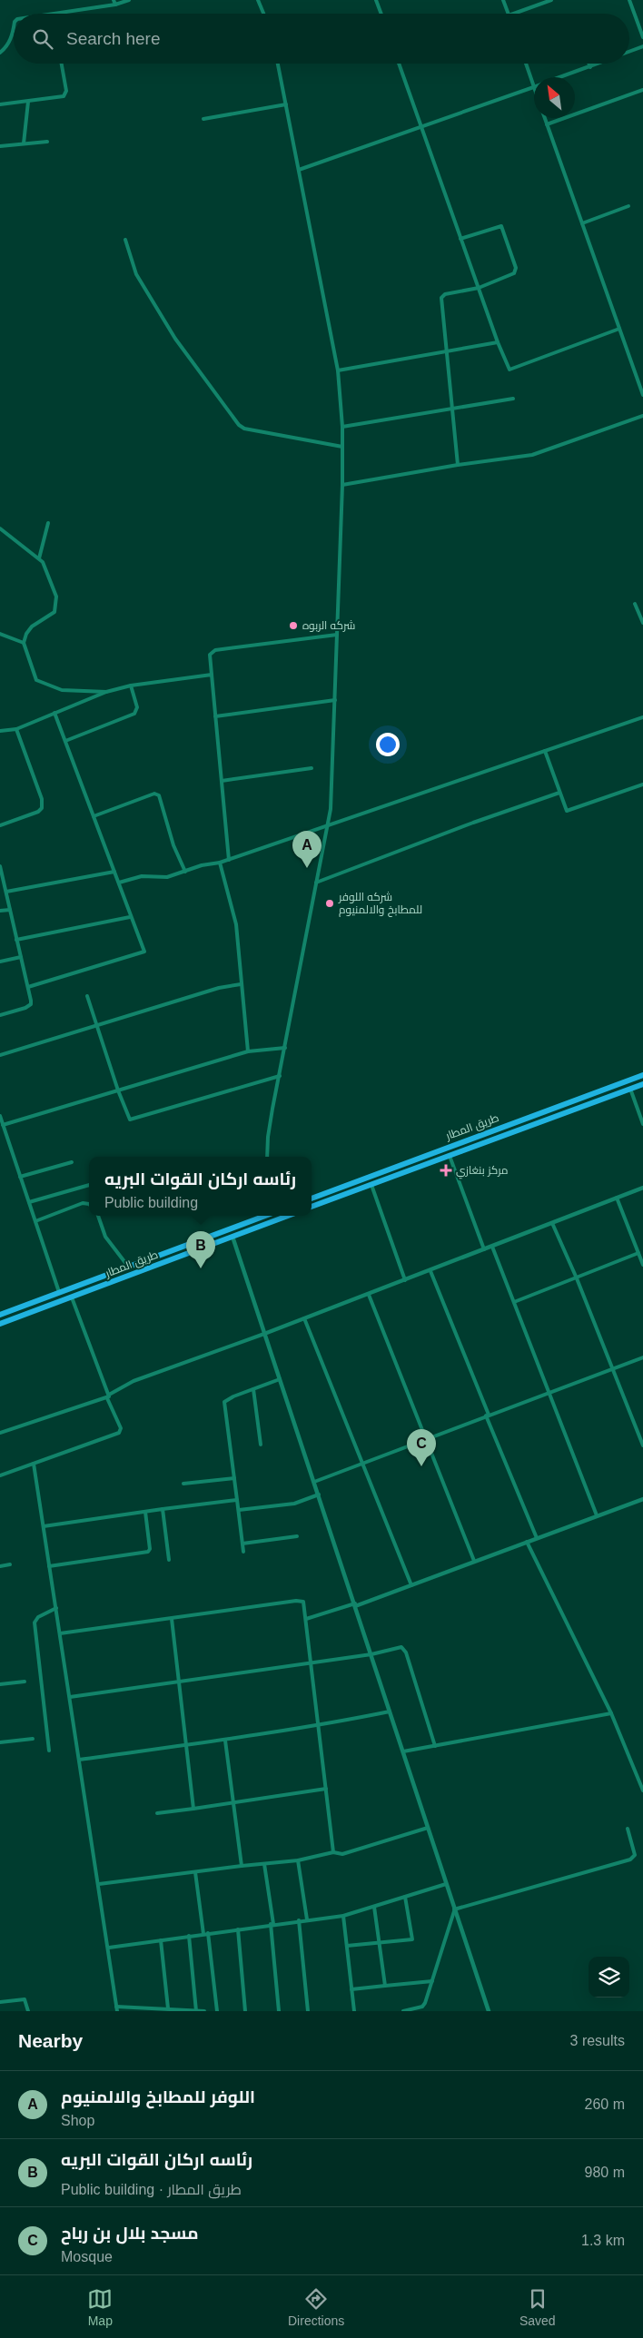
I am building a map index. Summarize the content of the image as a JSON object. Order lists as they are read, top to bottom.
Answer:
{
  "streets": {
    "highway": ["طريق المطار"]
  },
  "places": {
    "other": ["شركه الربوه", "شركه اللوفر للمطابخ والالمنيوم"],
    "health": ["مركز بنغازي"]
  },
  "north": "top left",
  "page": {
    "search": "Search here",
    "pins": ["A", "B", "C"],
    "popup": ["رئاسه اركان القوات البريه", "Public building"],
    "heading": ["Nearby", "3 results"],
    "list": [
      {
        "mark": "A",
        "name": "اللوفر للمطابخ والالمنيوم",
        "note": "Shop",
        "value": "260 m"
      },
      {
        "mark": "B",
        "name": "رئاسه اركان القوات البريه",
        "note": "Public building · طريق المطار",
        "value": "980 m"
      },
      {
        "mark": "C",
        "name": "مسجد بلال بن رباح",
        "note": "Mosque",
        "value": "1.3 km"
      }
    ],
    "nav": ["Map", "Directions", "Saved"]
  }
}
